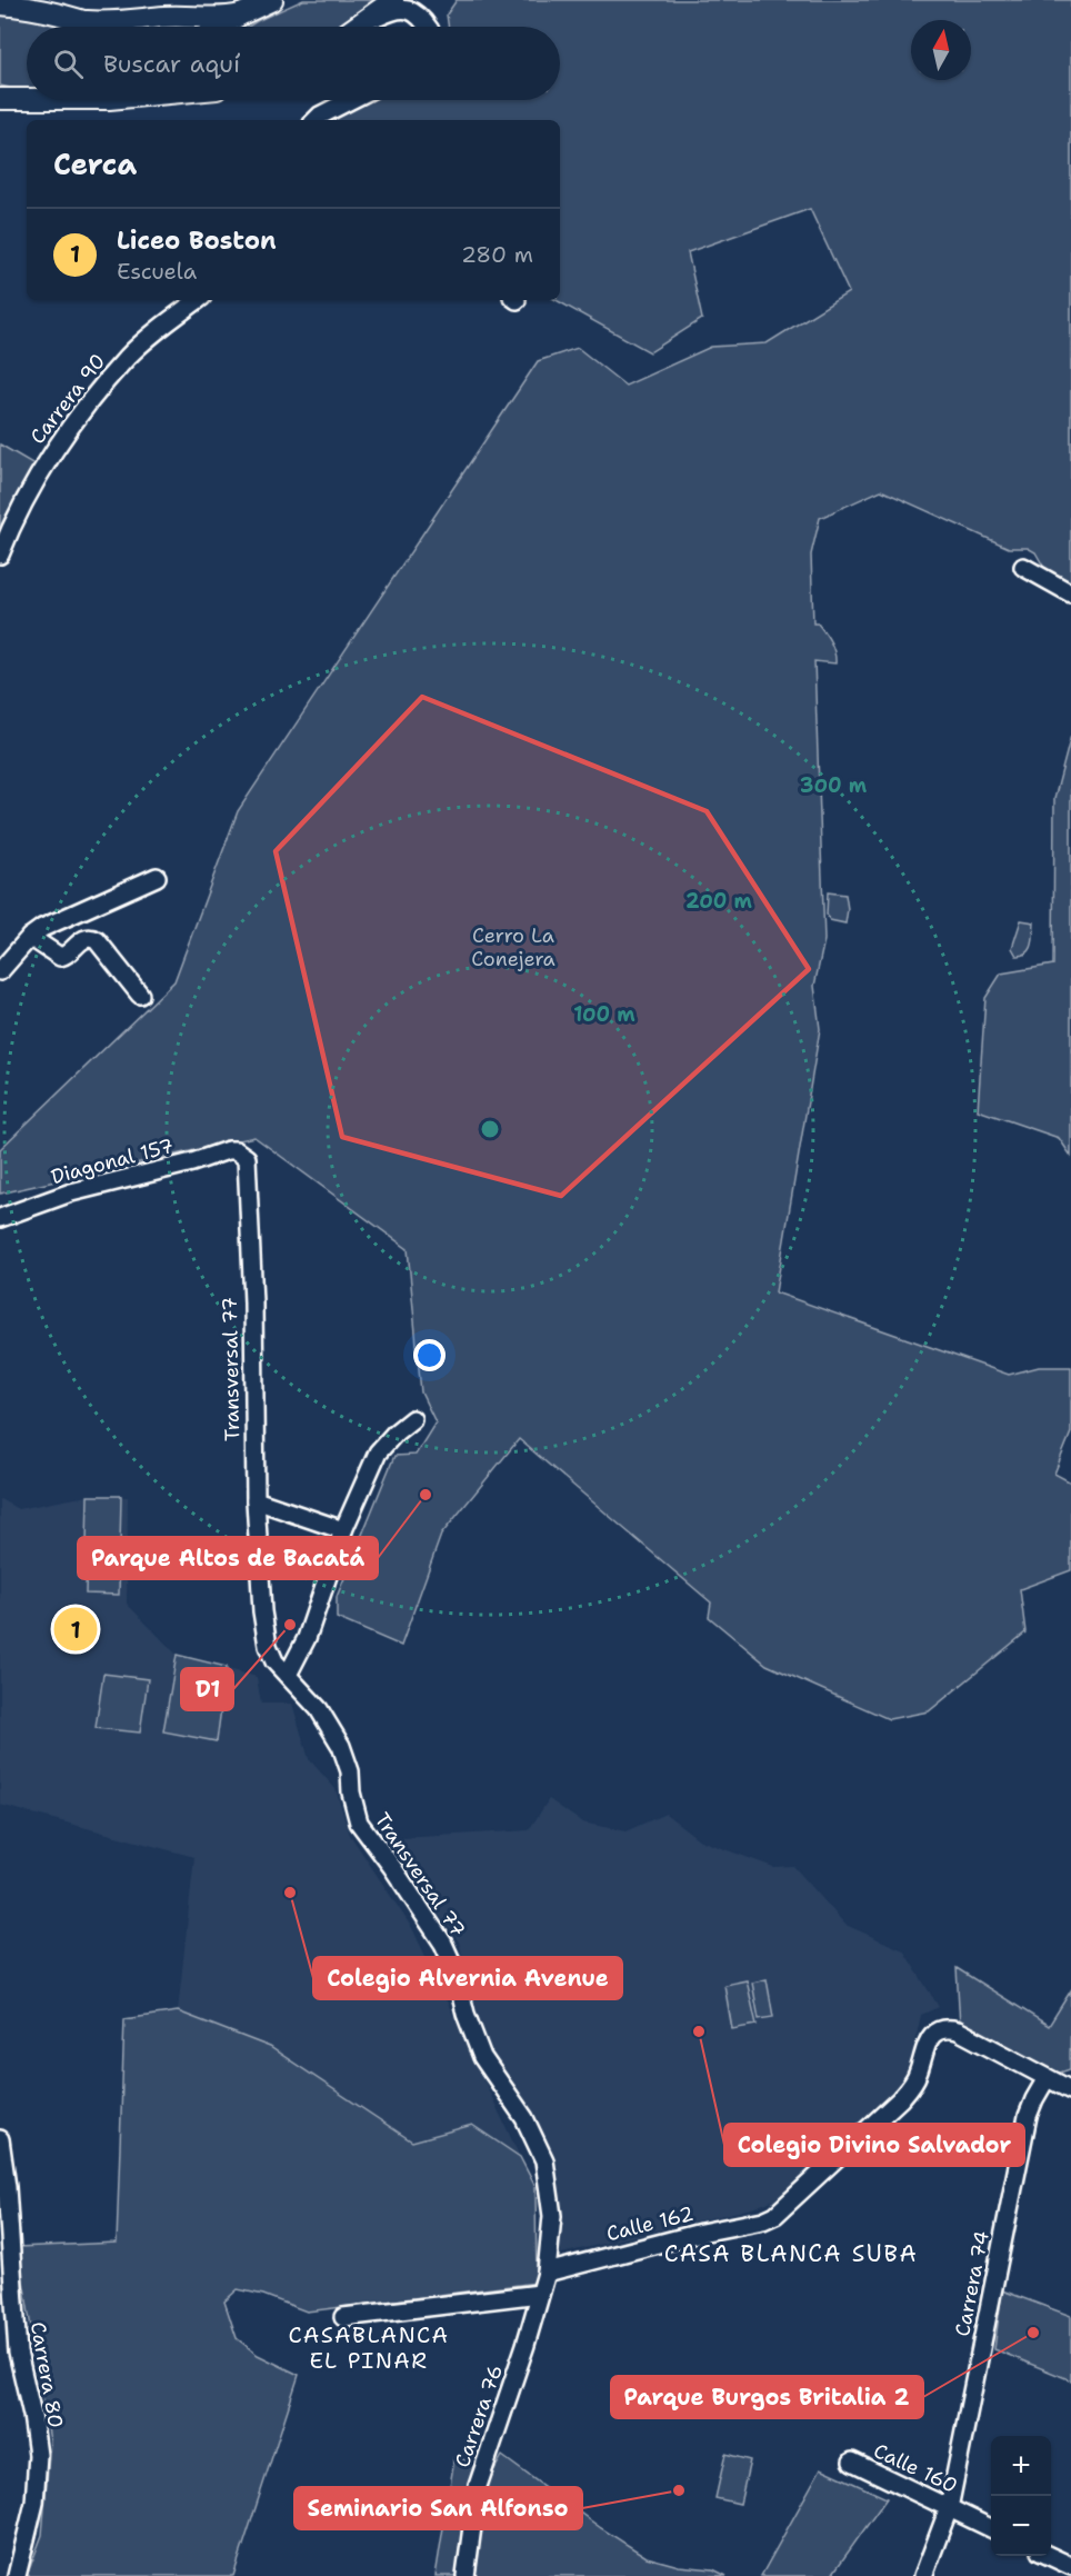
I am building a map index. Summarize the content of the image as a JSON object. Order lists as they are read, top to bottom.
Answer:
{
  "streets": {
    "street": [
      "Carrera 90",
      "Diagonal 157",
      "Transversal 77",
      "Calle 162",
      "Carrera 74",
      "Carrera 80",
      "Carrera 76",
      "Calle 160"
    ]
  },
  "crossings": [
    ["Diagonal 157", "Transversal 77"],
    ["Transversal 77", "Calle 162"],
    ["Transversal 77", "Carrera 76"],
    ["Calle 162", "Carrera 74"],
    ["Calle 162", "Carrera 76"],
    ["Carrera 74", "Calle 160"]
  ],
  "districts": ["CASA BLANCA SUBA", "CASABLANCA EL PINAR"],
  "parks": ["Cerro La Conejera"],
  "places": [
    "Parque Altos de Bacatá",
    "D1",
    "Colegio Alvernia Avenue",
    "Colegio Divino Salvador",
    "Parque Burgos Britalia 2",
    "Seminario San Alfonso"
  ],
  "north": "top",
  "page": {
    "search": "Buscar aquí",
    "heading": "Cerca",
    "list": [
      {
        "mark": "1",
        "name": "Liceo Boston",
        "note": "Escuela",
        "value": "280 m"
      }
    ],
    "pins": "1",
    "map_buttons": ["+", "−"]
  },
  "rings": ["300 m", "200 m", "100 m"]
}
